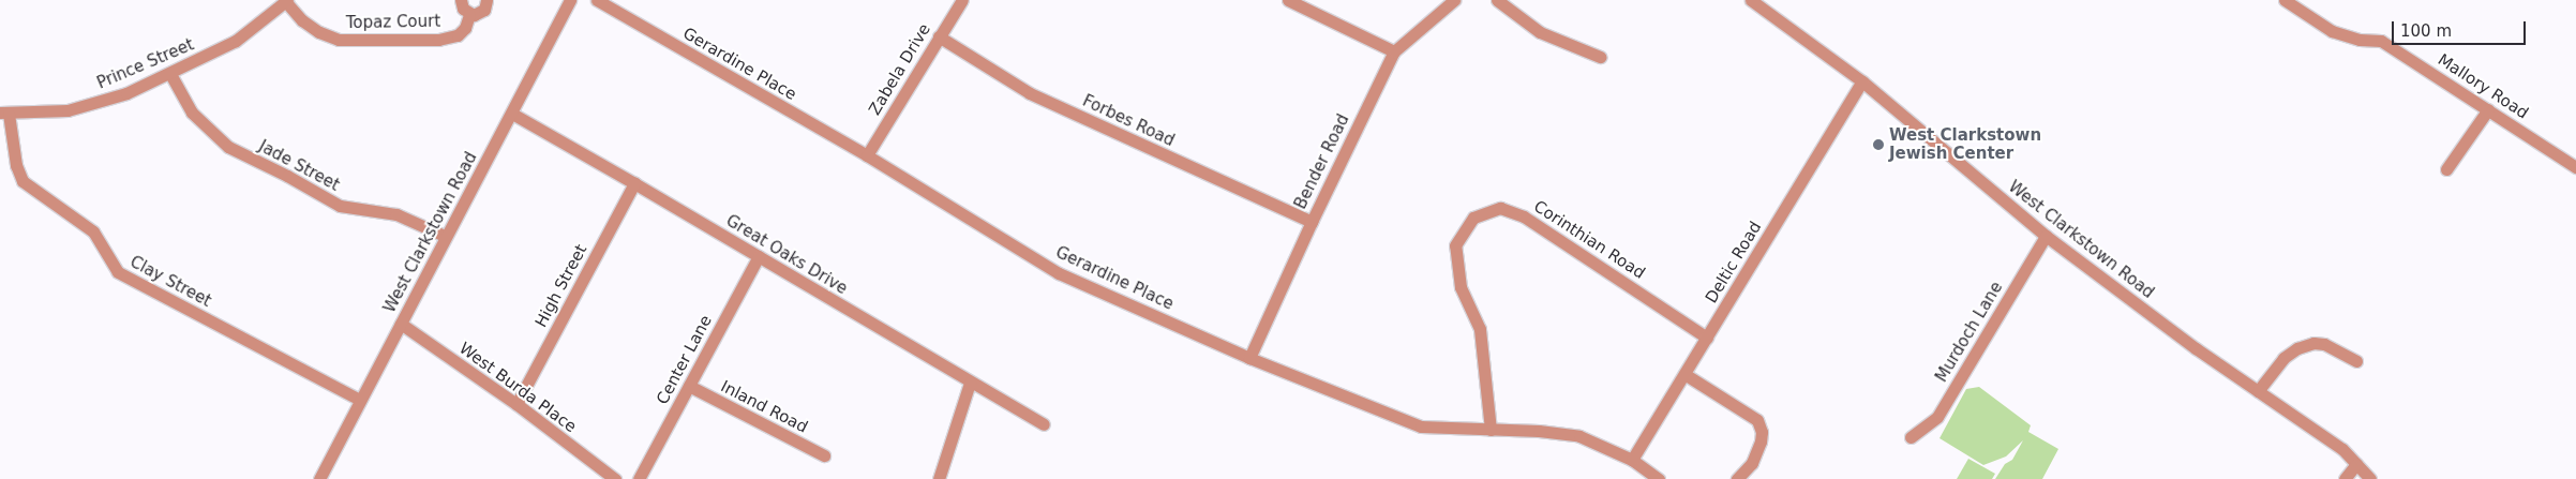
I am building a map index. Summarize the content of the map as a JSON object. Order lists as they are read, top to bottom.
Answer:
{
  "streets": {
    "street": [
      "Topaz Court",
      "Prince Street",
      "Gerardine Place",
      "Zabela Drive",
      "Mallory Road",
      "Forbes Road",
      "Bender Road",
      "Jade Street",
      "West Clarkstown Road",
      "Corinthian Road",
      "Great Oaks Drive",
      "Deltic Road",
      "Clay Street",
      "High Street",
      "Murdoch Lane",
      "Center Lane",
      "West Burda Place",
      "Inland Road"
    ]
  },
  "crossings": [
    ["Topaz Court", "Prince Street"],
    ["Prince Street", "Jade Street"],
    ["Prince Street", "Clay Street"],
    ["Gerardine Place", "Zabela Drive"],
    ["Gerardine Place", "Bender Road"],
    ["Gerardine Place", "Corinthian Road"],
    ["Gerardine Place", "Deltic Road"],
    ["Zabela Drive", "Forbes Road"],
    ["Forbes Road", "Bender Road"],
    ["Jade Street", "West Clarkstown Road"],
    ["West Clarkstown Road", "Great Oaks Drive"],
    ["West Clarkstown Road", "Deltic Road"],
    ["West Clarkstown Road", "Clay Street"],
    ["West Clarkstown Road", "Murdoch Lane"],
    ["West Clarkstown Road", "West Burda Place"],
    ["Corinthian Road", "Deltic Road"],
    ["Great Oaks Drive", "High Street"],
    ["Great Oaks Drive", "Center Lane"],
    ["High Street", "West Burda Place"],
    ["Center Lane", "Inland Road"]
  ],
  "places": ["West Clarkstown Jewish Center"],
  "scale_bar": "100 m"
}
